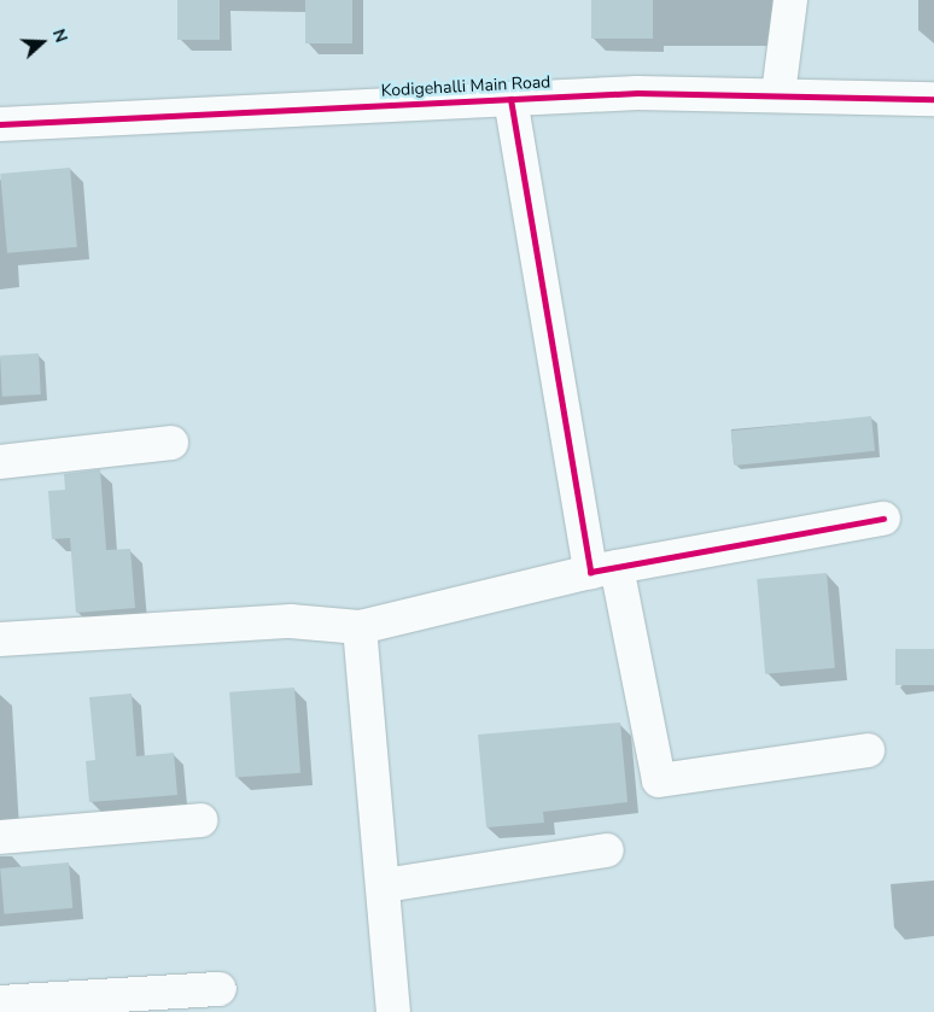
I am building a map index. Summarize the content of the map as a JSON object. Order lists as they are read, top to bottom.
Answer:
{
  "streets": {
    "street": ["Kodigehalli Main Road"]
  },
  "north": "right"
}
